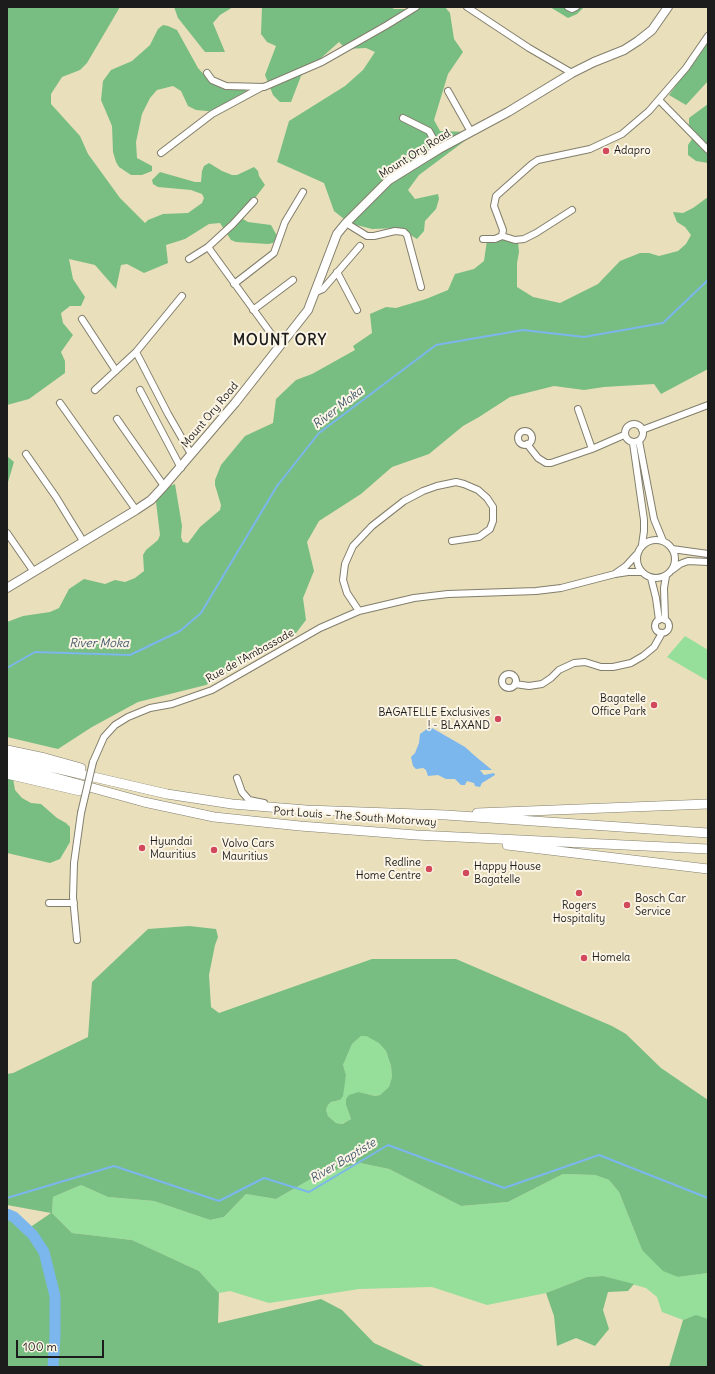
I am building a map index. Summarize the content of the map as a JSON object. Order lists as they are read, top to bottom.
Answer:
{
  "streets": {
    "highway": ["Port Louis – The South Motorway"],
    "main road": ["Mount Ory Road"],
    "street": ["Rue de l'Ambassade"]
  },
  "districts": ["MOUNT ORY"],
  "water": ["River Moka", "River Baptiste"],
  "places": [
    "Adapro",
    "Bagatelle Office Park",
    "BAGATELLE Exclusives ! - BLAXAND",
    "Hyundai Mauritius",
    "Volvo Cars Mauritius",
    "Redline Home Centre",
    "Happy House Bagatelle",
    "Rogers Hospitality",
    "Bosch Car Service",
    "Homela"
  ],
  "scale_bar": "100 m"
}
